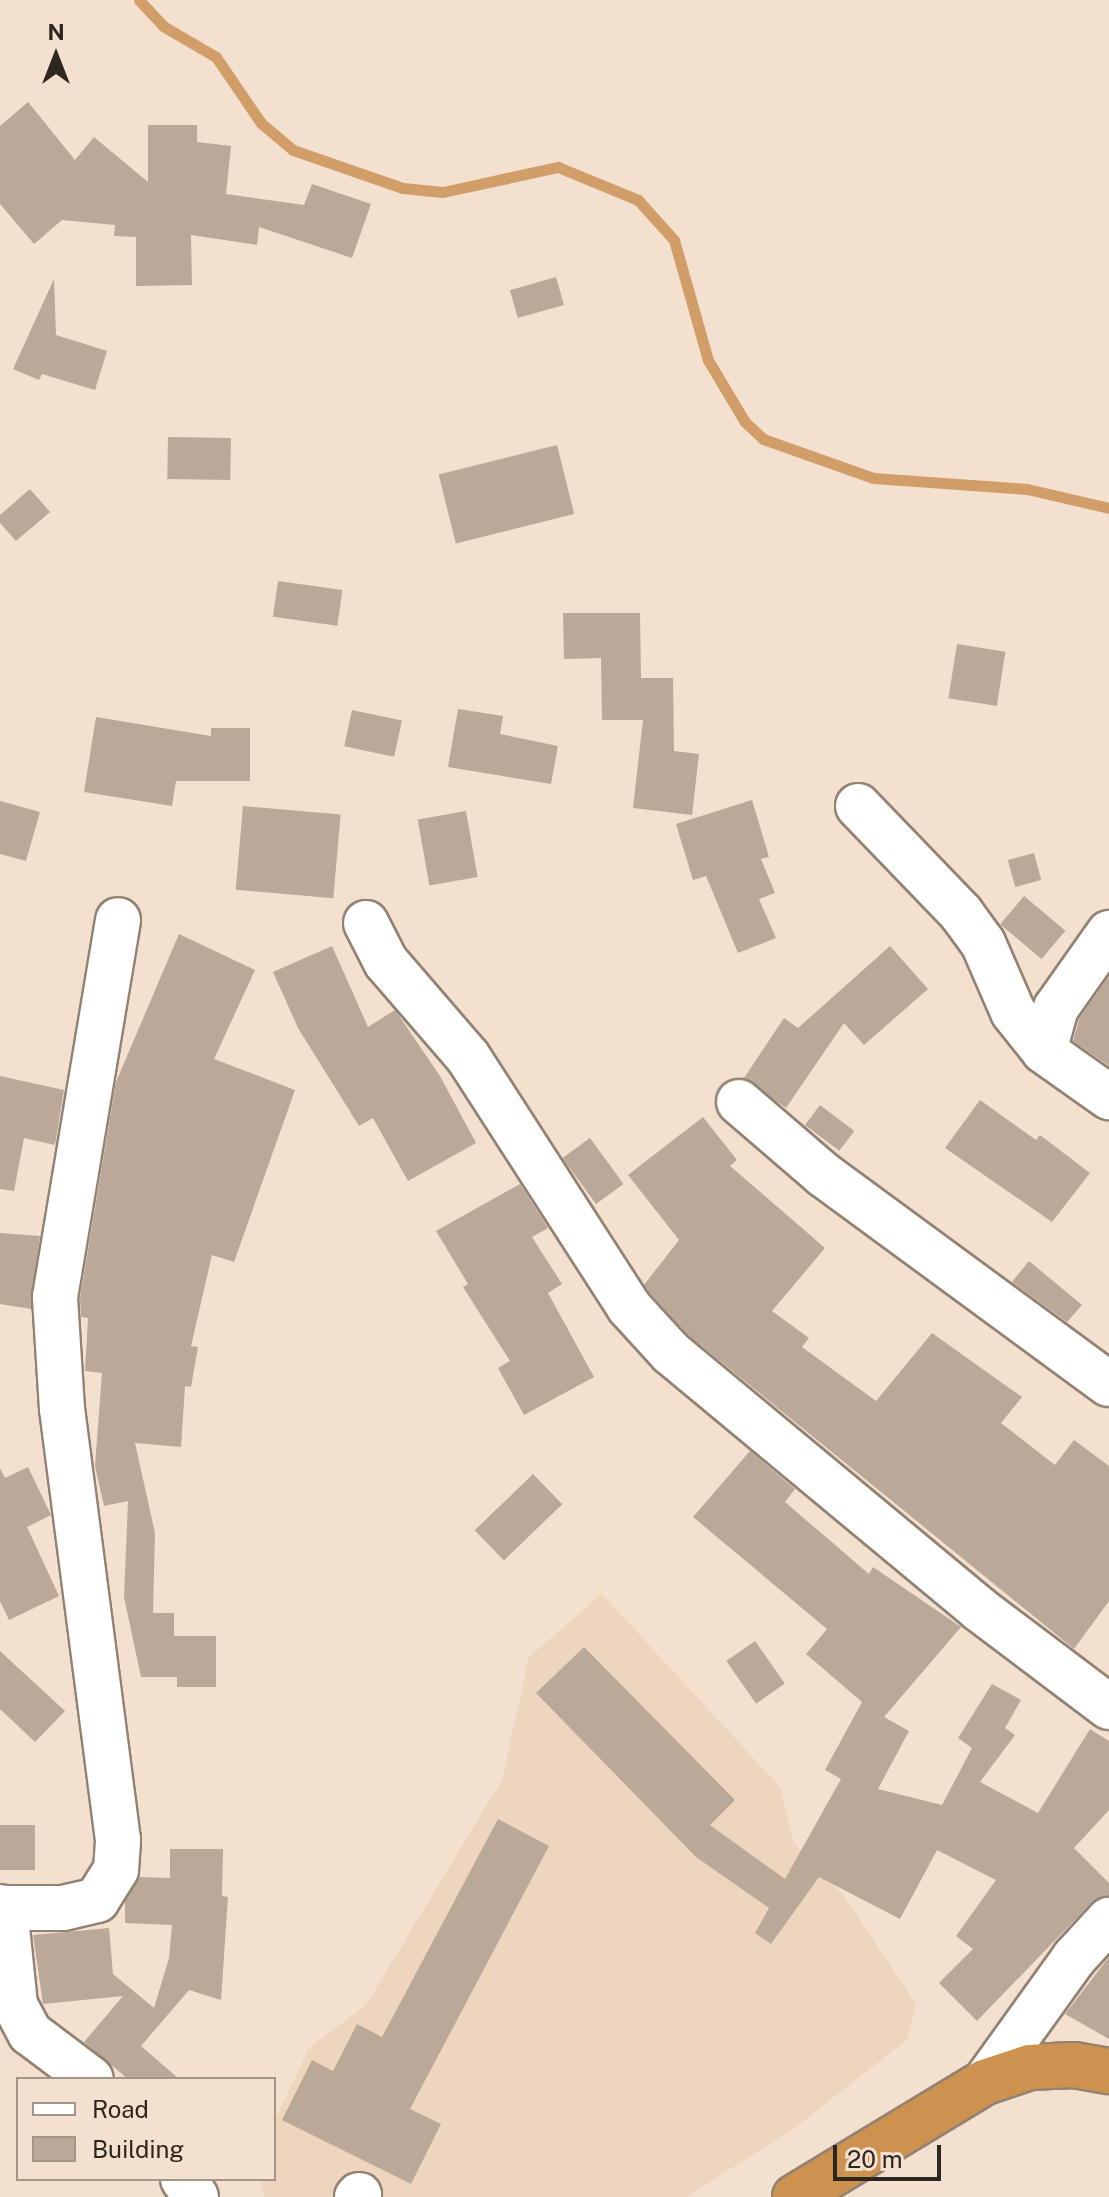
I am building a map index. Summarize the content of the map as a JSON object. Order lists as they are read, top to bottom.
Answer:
{
  "legend": ["Road", "Building"],
  "scale_bar": "20 m",
  "north": "top"
}
